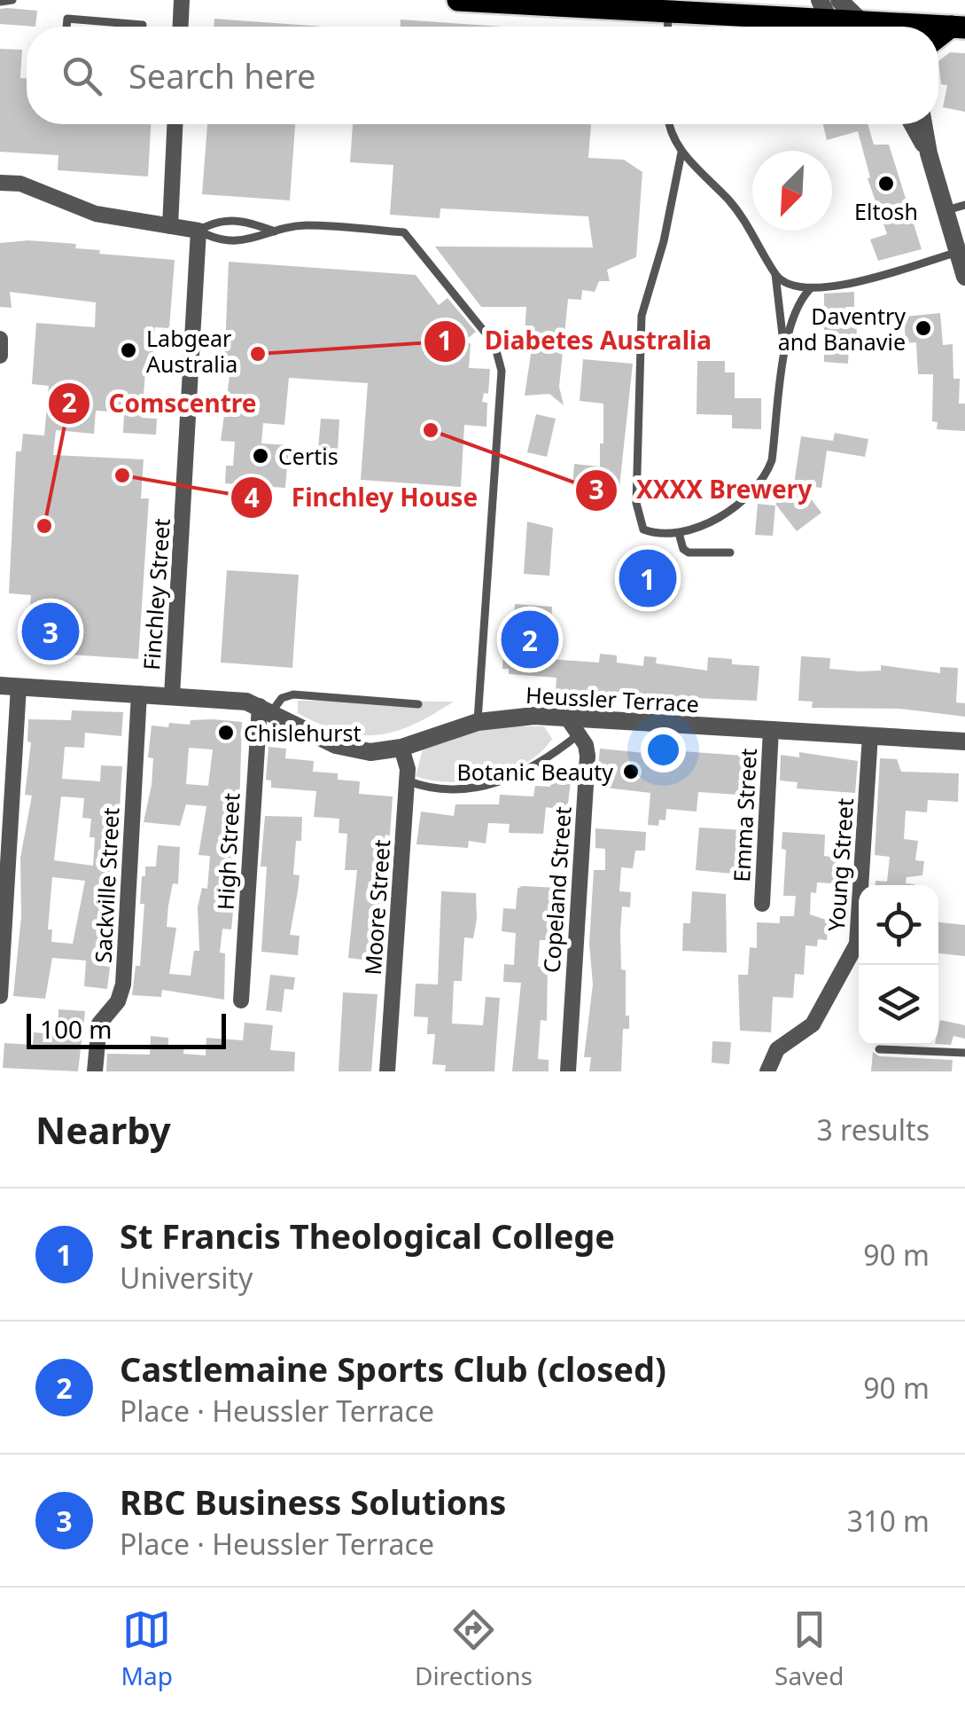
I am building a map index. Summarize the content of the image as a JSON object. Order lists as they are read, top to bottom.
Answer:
{
  "streets": {
    "street": [
      "Finchley Street",
      "Heussler Terrace",
      "Emma Street",
      "High Street",
      "Young Street",
      "Sackville Street",
      "Copeland Street",
      "Moore Street"
    ]
  },
  "crossings": [
    ["Finchley Street", "Heussler Terrace"],
    ["Heussler Terrace", "Emma Street"],
    ["Heussler Terrace", "High Street"],
    ["Heussler Terrace", "Young Street"],
    ["Heussler Terrace", "Sackville Street"],
    ["Heussler Terrace", "Copeland Street"],
    ["Heussler Terrace", "Moore Street"]
  ],
  "places": [
    "Eltosh",
    "Daventry and Banavie",
    "Labgear Australia",
    "Diabetes Australia",
    "XXXX Brewery",
    "Certis",
    "Finchley House",
    "Comscentre",
    "Chislehurst",
    "Botanic Beauty"
  ],
  "scale_bar": "100 m",
  "north": "bottom left",
  "page": {
    "search": "Search here",
    "pins": ["1", "3", "2"],
    "scale": "100 m",
    "heading": ["Nearby", "3 results"],
    "list": [
      {
        "mark": "1",
        "name": "St Francis Theological College",
        "note": "University",
        "value": "90 m"
      },
      {
        "mark": "2",
        "name": "Castlemaine Sports Club (closed)",
        "note": "Place · Heussler Terrace",
        "value": "90 m"
      },
      {
        "mark": "3",
        "name": "RBC Business Solutions",
        "note": "Place · Heussler Terrace",
        "value": "310 m"
      }
    ],
    "nav": ["Map", "Directions", "Saved"]
  }
}
